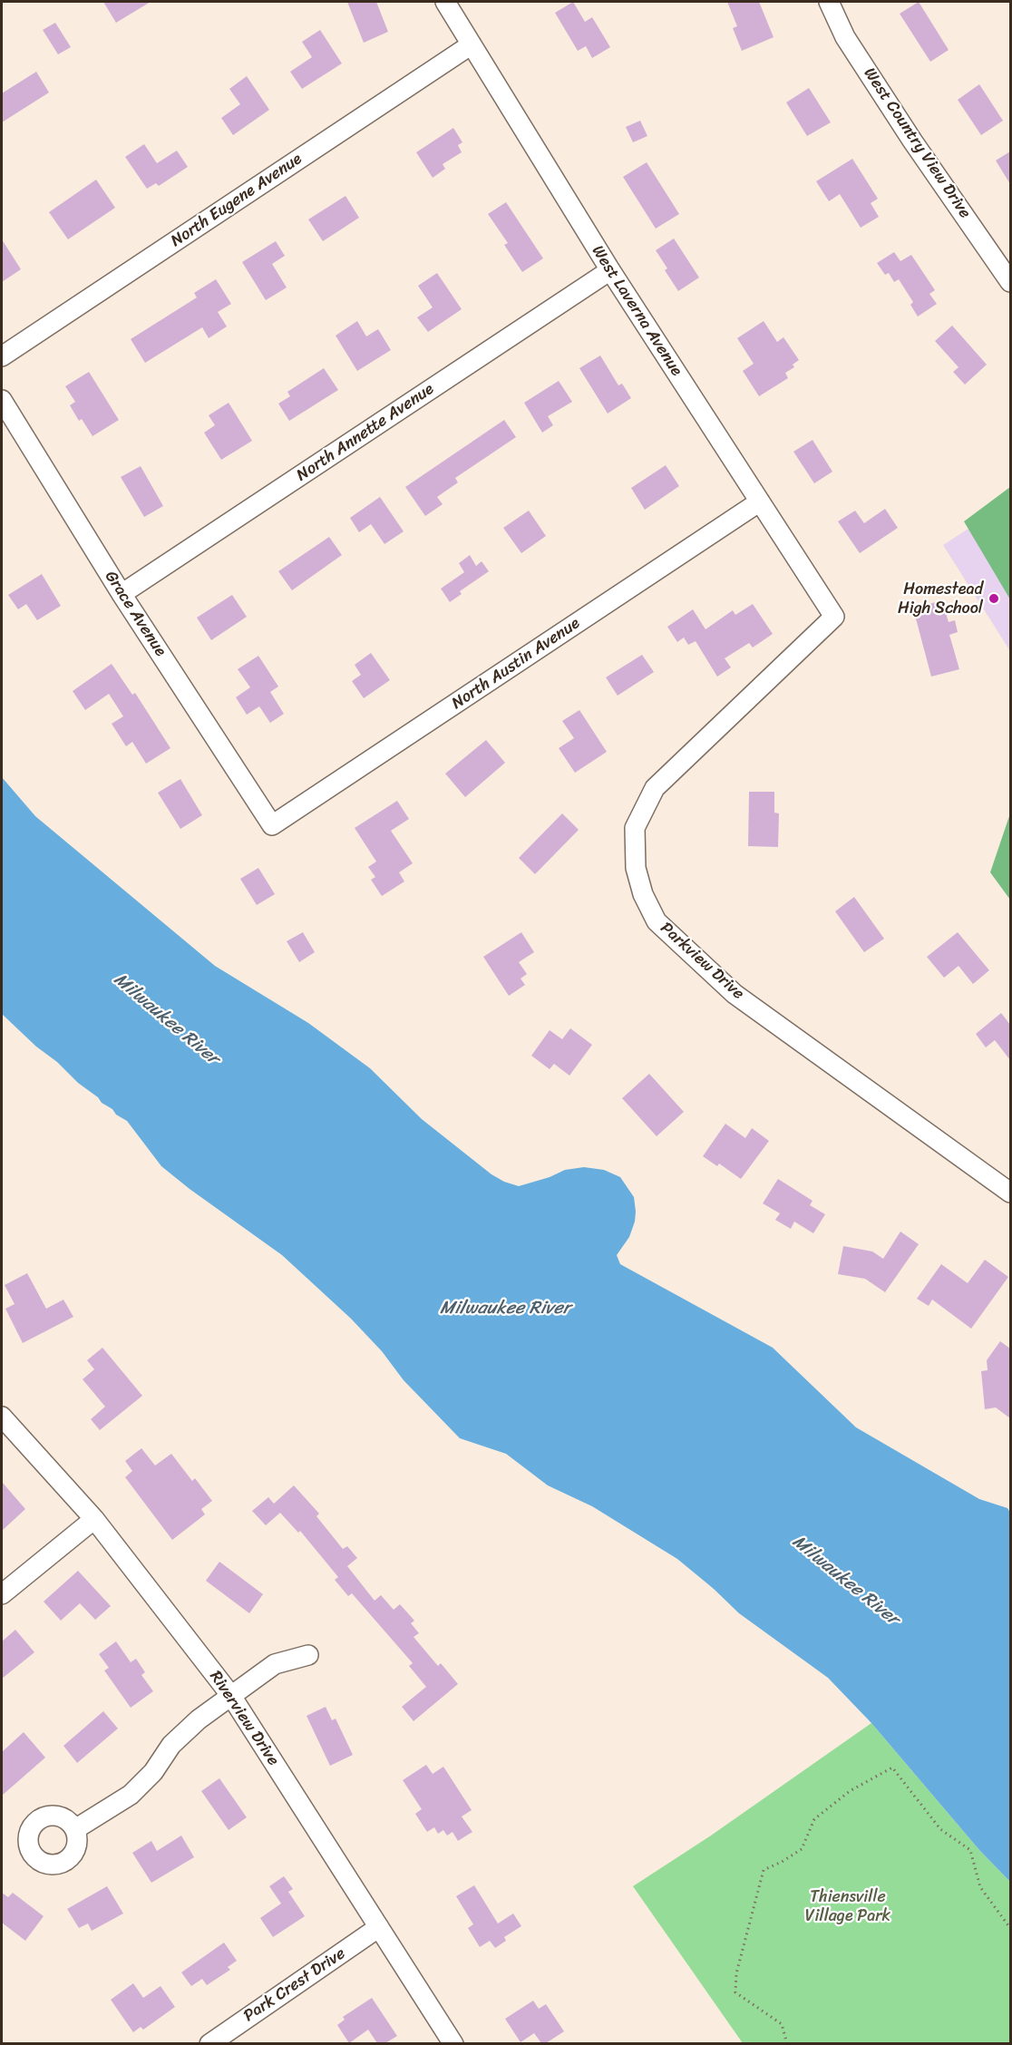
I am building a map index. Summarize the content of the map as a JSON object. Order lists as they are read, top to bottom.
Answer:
{
  "streets": {
    "street": [
      "West Country View Drive",
      "North Eugene Avenue",
      "West Laverna Avenue",
      "North Annette Avenue",
      "Grace Avenue",
      "North Austin Avenue",
      "Parkview Drive",
      "Riverview Drive",
      "Park Crest Drive"
    ]
  },
  "crossings": [
    ["North Eugene Avenue", "West Laverna Avenue"],
    ["West Laverna Avenue", "North Annette Avenue"],
    ["West Laverna Avenue", "North Austin Avenue"],
    ["West Laverna Avenue", "Parkview Drive"],
    ["North Annette Avenue", "Grace Avenue"],
    ["Grace Avenue", "North Austin Avenue"],
    ["Riverview Drive", "Park Crest Drive"]
  ],
  "water": ["Milwaukee River"],
  "parks": ["Thiensville Village Park"],
  "places": ["Homestead High School"]
}
